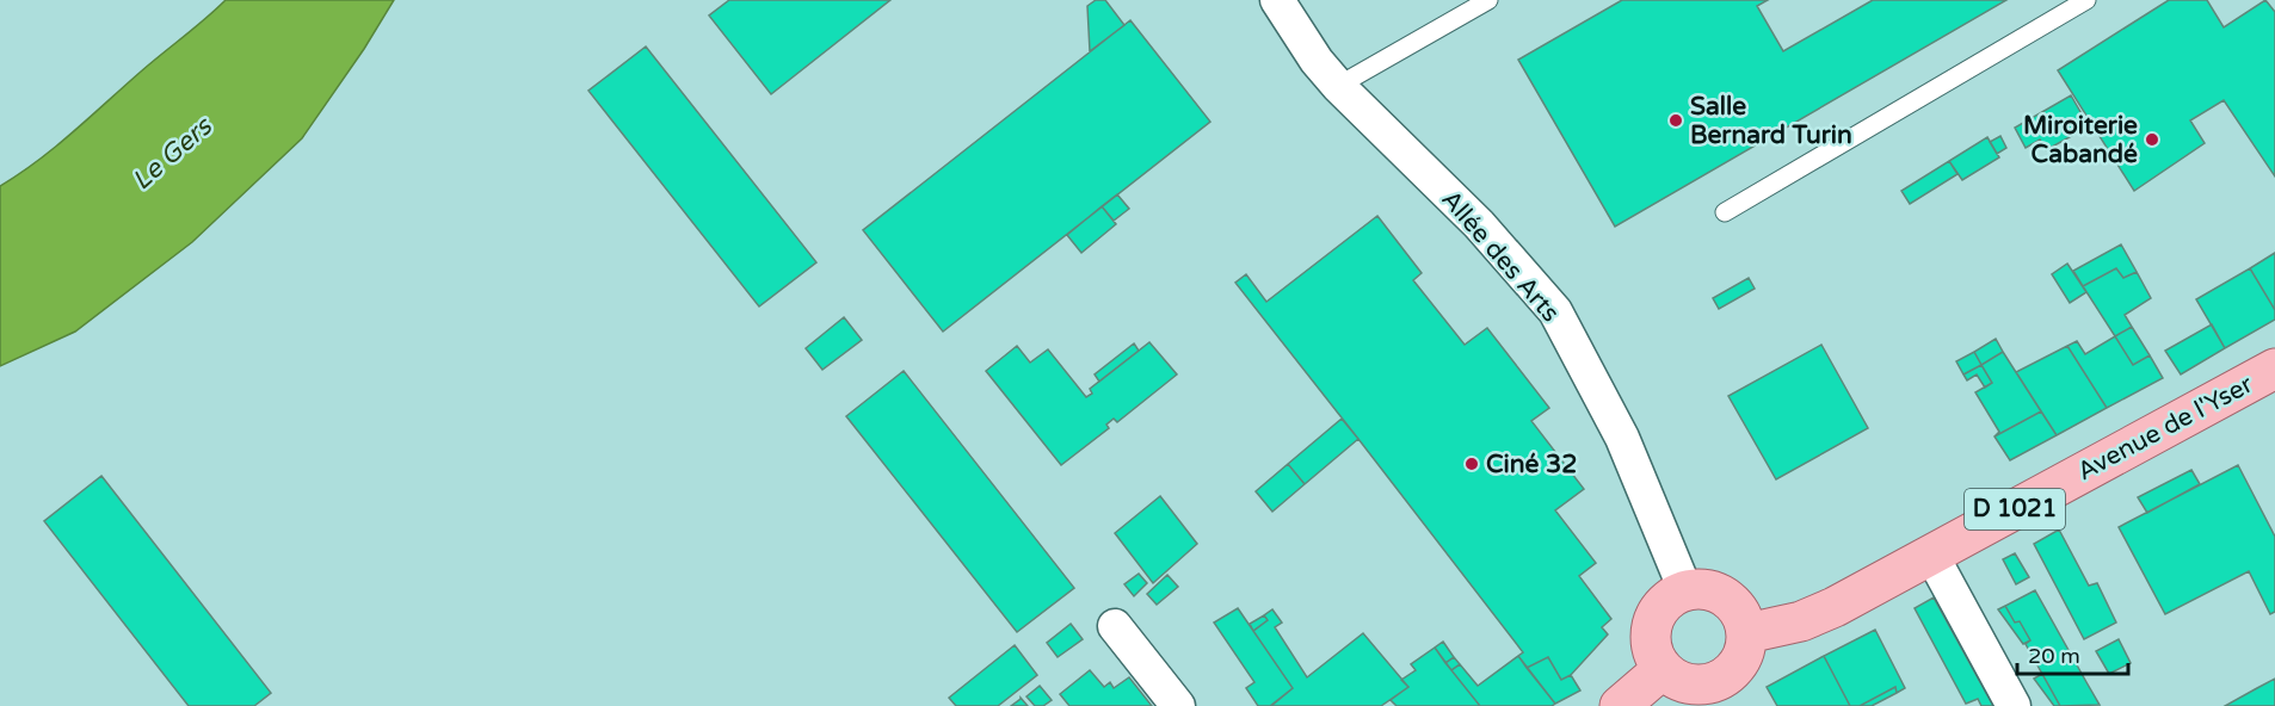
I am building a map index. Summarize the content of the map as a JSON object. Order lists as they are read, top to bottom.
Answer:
{
  "streets": {
    "main road": ["Avenue de l'Yser", "D 1021"],
    "street": ["Allée des Arts"]
  },
  "crossings": [
    ["Allée des Arts", "Avenue de l'Yser"]
  ],
  "water": ["Le Gers"],
  "places": ["Salle Bernard Turin", "Miroiterie Cabandé", "Ciné 32"],
  "scale_bar": "20 m"
}
